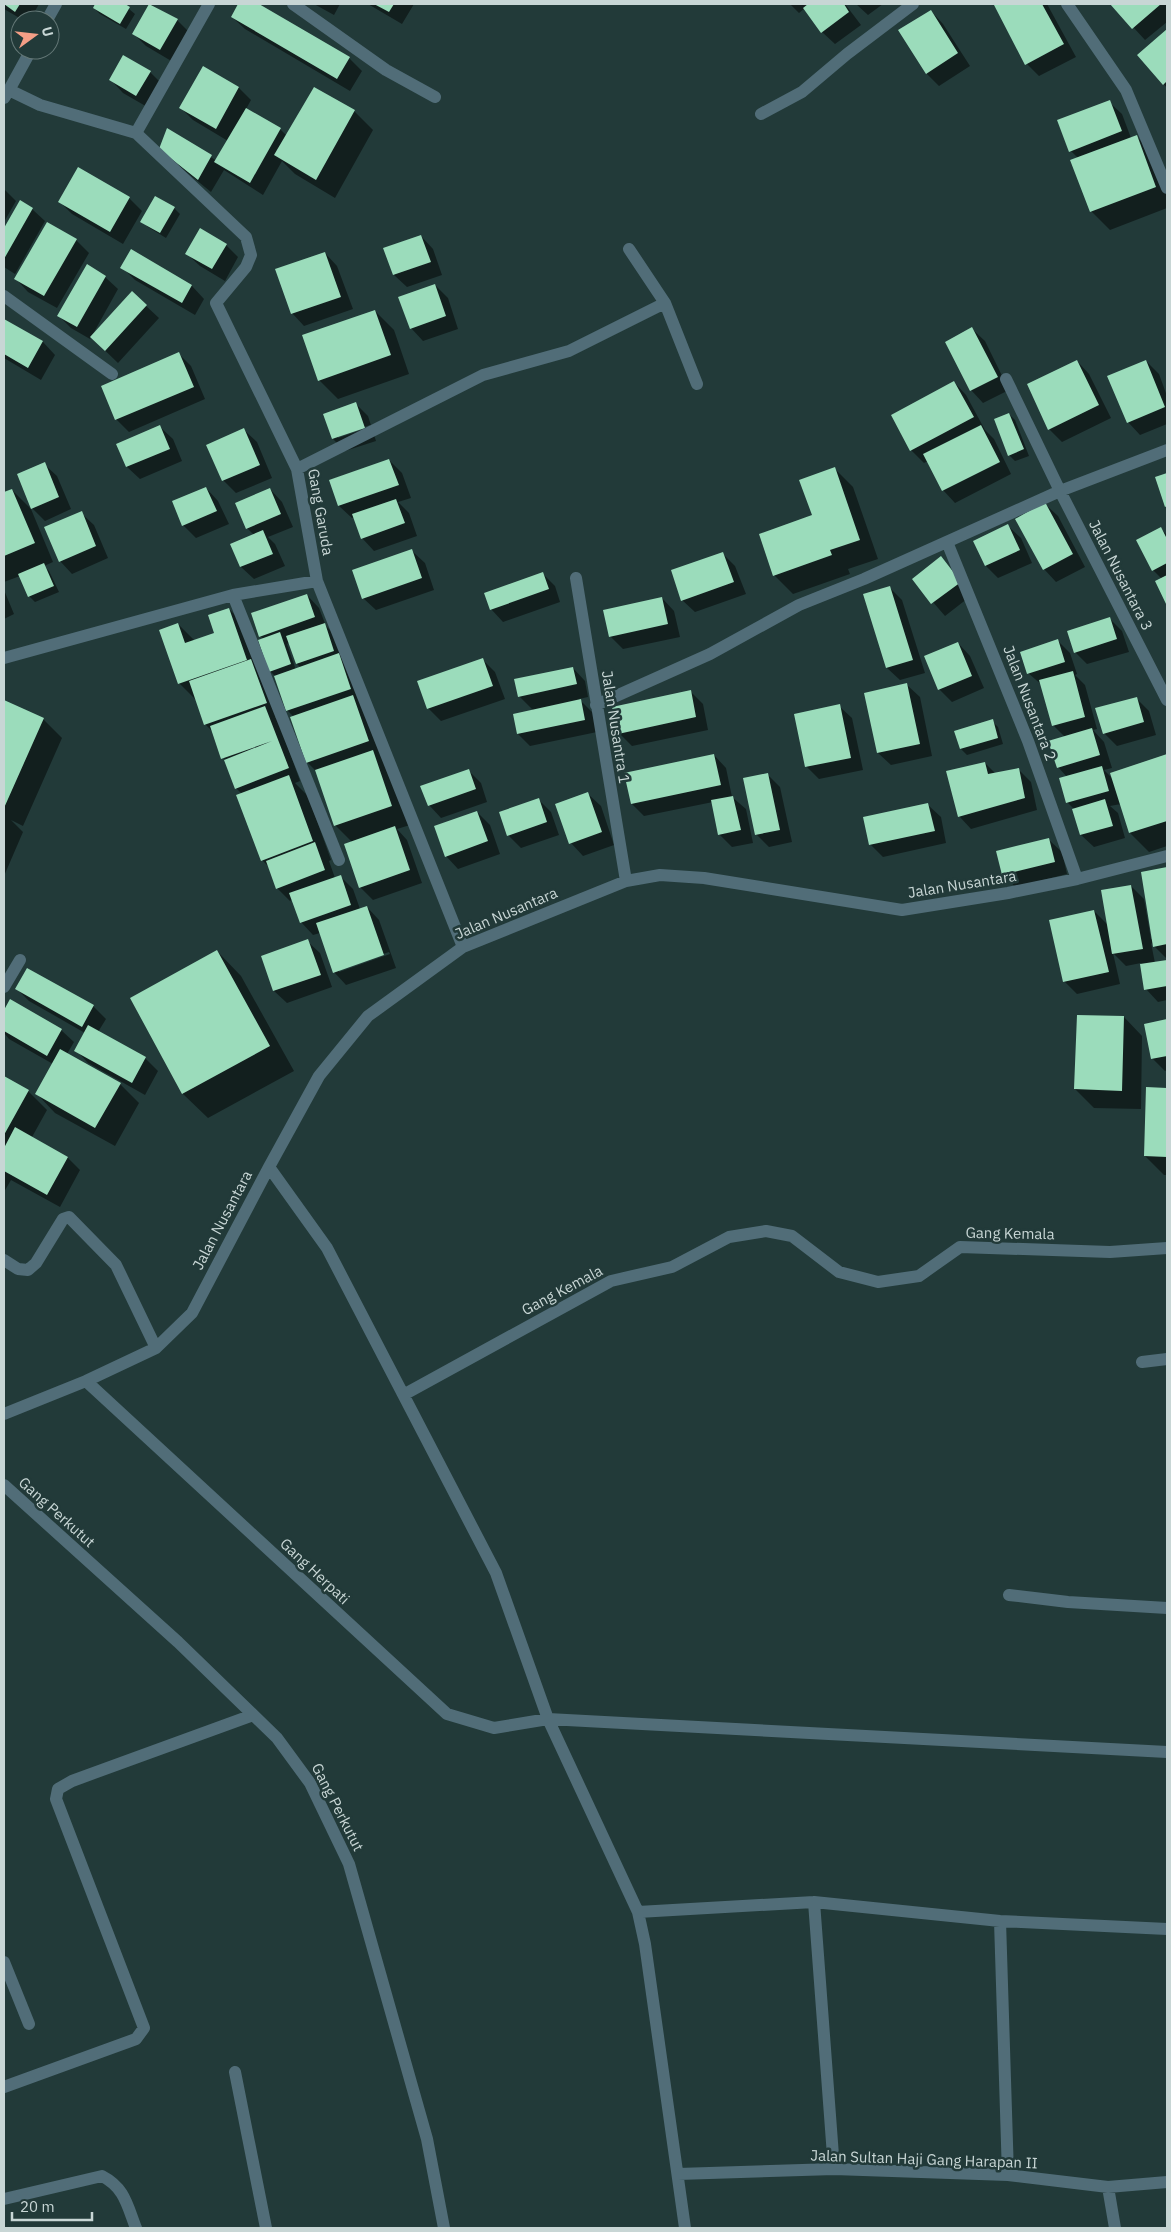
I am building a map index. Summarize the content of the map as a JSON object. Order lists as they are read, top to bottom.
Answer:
{
  "streets": {
    "street": [
      "Gang Garuda",
      "Jalan Nusantara 3",
      "Jalan Nusantara 2",
      "Jalan Nusantra 1",
      "Jalan Nusantara",
      "Gang Kemala",
      "Gang Perkutut",
      "Gang Herpati",
      "Jalan Sultan Haji Gang Harapan II"
    ]
  },
  "crossings": [
    ["Gang Garuda", "Jalan Nusantara"],
    ["Jalan Nusantara 2", "Jalan Nusantara"],
    ["Jalan Nusantra 1", "Jalan Nusantara"],
    ["Jalan Nusantara", "Gang Herpati"]
  ],
  "scale_bar": "20 m",
  "north": "right"
}
